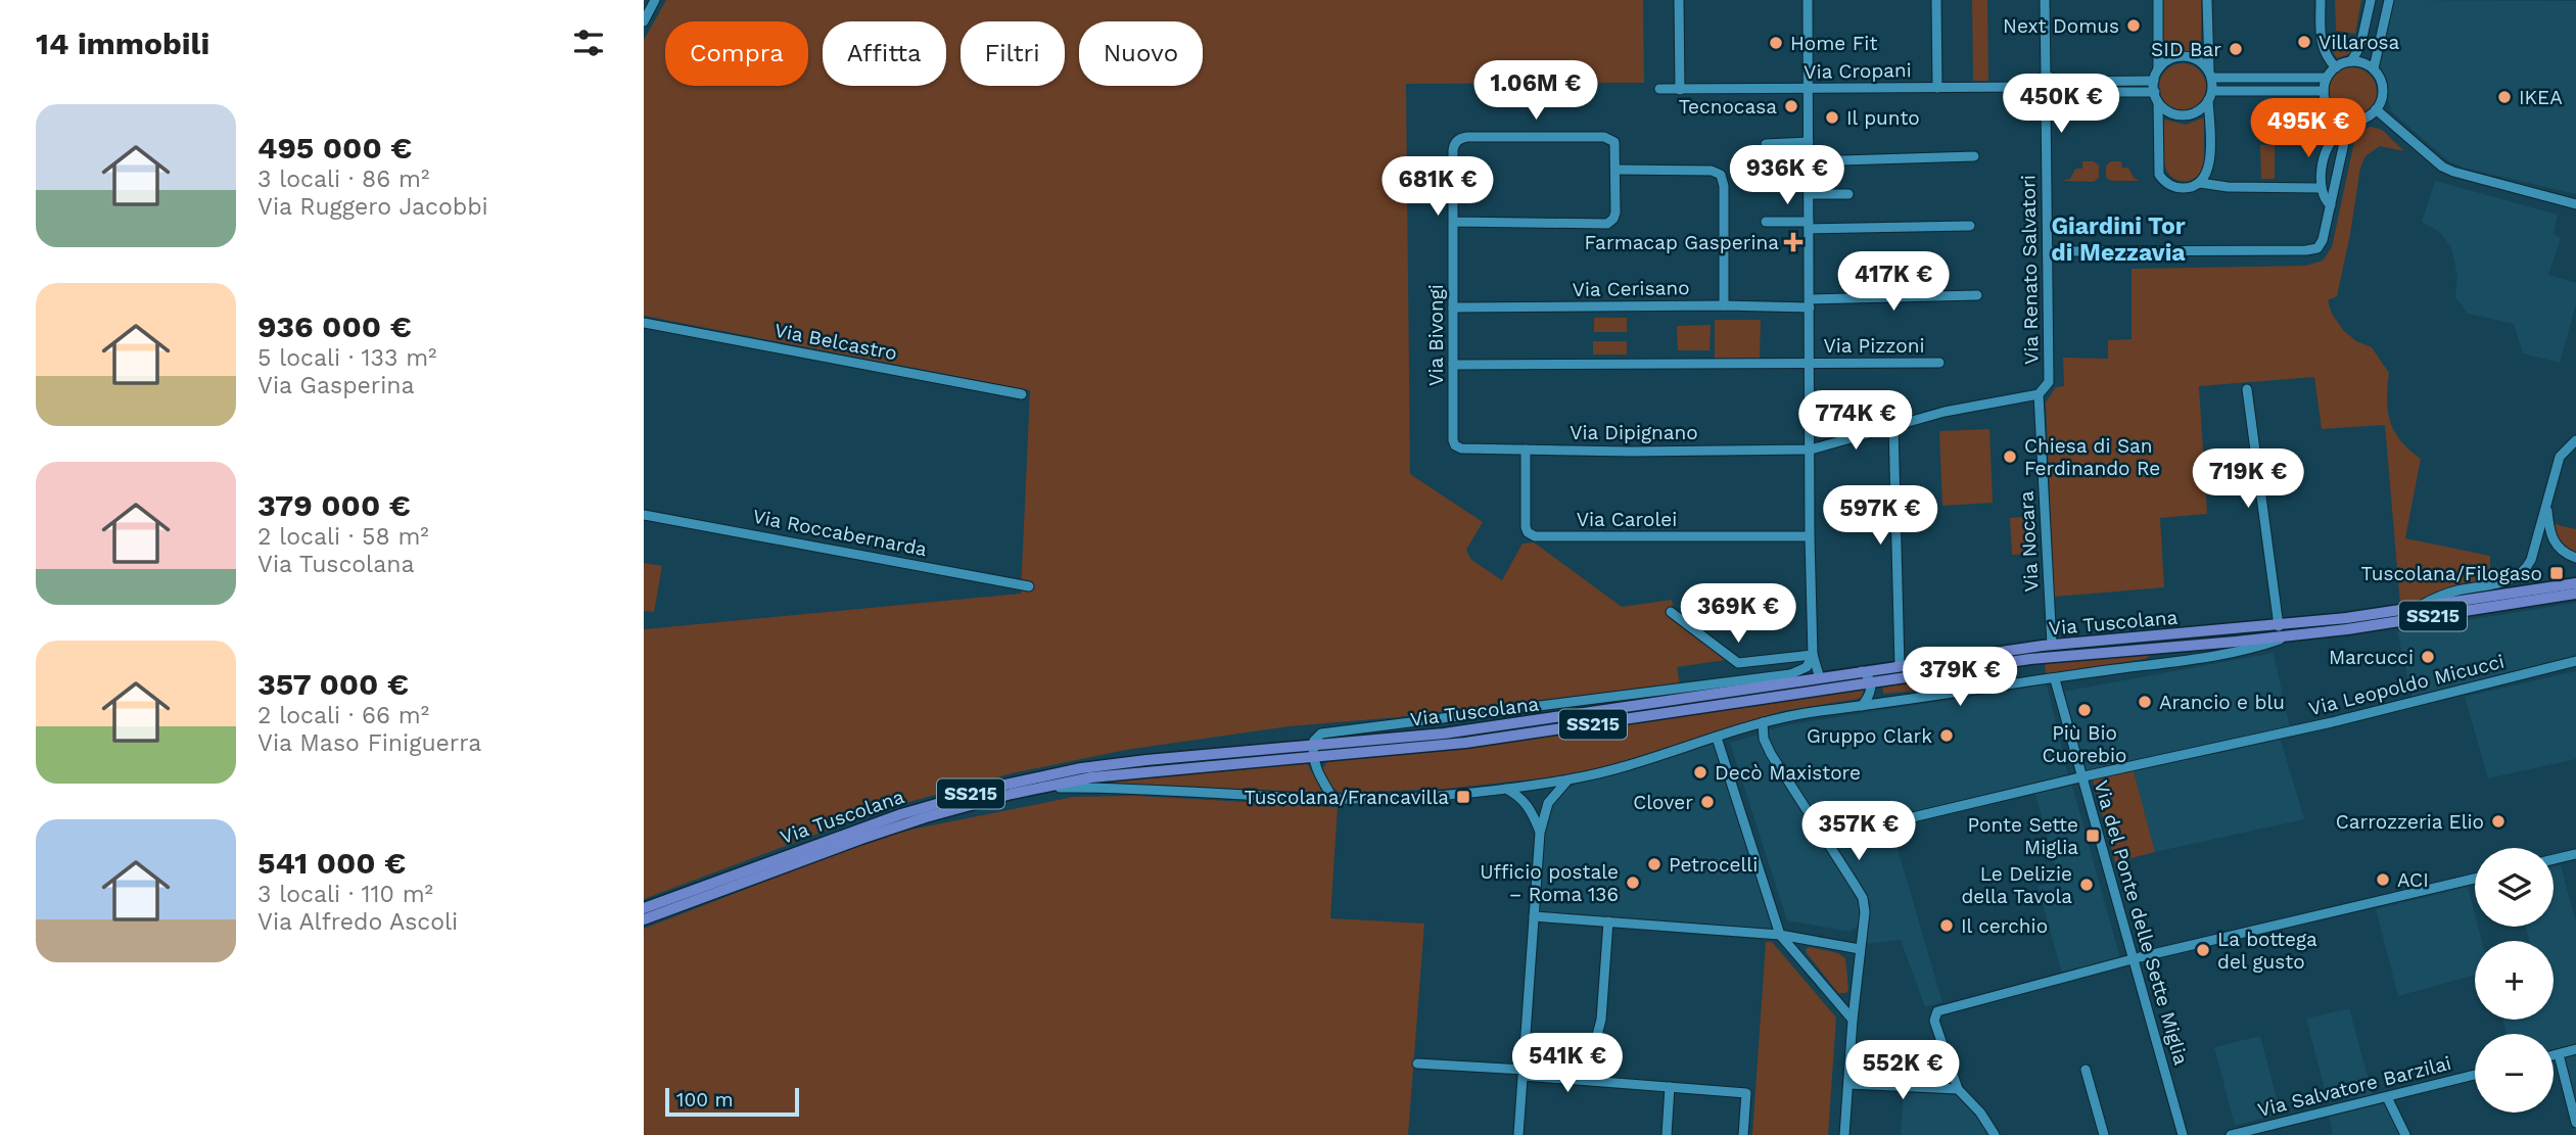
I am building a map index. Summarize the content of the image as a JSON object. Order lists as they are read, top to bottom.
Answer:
{
  "streets": {
    "main road": ["SS215", "Via Tuscolana"],
    "street": [
      "Via Cropani",
      "Via Renato Salvatori",
      "Via Cerisano",
      "Via Bivongi",
      "Via Belcastro",
      "Via Pizzoni",
      "Via Dipignano",
      "Via Carolei",
      "Via Roccabernarda",
      "Via Nocara",
      "Via Leopoldo Micucci",
      "Via del Ponte delle Sette Miglia",
      "Via Salvatore Barzilai"
    ]
  },
  "crossings": [
    ["Via Cropani", "Via Renato Salvatori"],
    ["Via Renato Salvatori", "Via Dipignano"],
    ["Via Renato Salvatori", "Via Nocara"],
    ["Via Cerisano", "Via Bivongi"],
    ["Via Bivongi", "Via Dipignano"],
    ["Via Dipignano", "Via Carolei"],
    ["Via Dipignano", "Via Nocara"],
    ["Via Nocara", "Via Tuscolana"],
    ["Via Tuscolana", "Via del Ponte delle Sette Miglia"],
    ["Via Leopoldo Micucci", "Via del Ponte delle Sette Miglia"]
  ],
  "districts": ["Giardini Tor di Mezzavia"],
  "places": {
    "other": [
      "Next Domus",
      "Villarosa",
      "Home Fit",
      "SID Bar",
      "IKEA",
      "Tecnocasa",
      "Il punto",
      "Chiesa di San Ferdinando Re",
      "Marcucci",
      "Arancio e blu",
      "Più Bio Cuorebio",
      "Gruppo Clark",
      "Decò Maxistore",
      "Clover",
      "Carrozzeria Elio",
      "Petrocelli",
      "ACI",
      "Ufficio postale – Roma 136",
      "Le Delizie della Tavola",
      "Il cerchio",
      "La bottega del gusto"
    ],
    "health": ["Farmacap Gasperina"],
    "transit": ["Tuscolana/Filogaso", "Tuscolana/Francavilla", "Ponte Sette Miglia"]
  },
  "scale_bar": "100 m",
  "page": {
    "heading": "14 immobili",
    "chip": [
      "Compra",
      "Affitta",
      "Filtri",
      "Nuovo"
    ],
    "price": [
      "1.06M €",
      "450K €",
      "495K €",
      "936K €",
      "681K €",
      "417K €",
      "774K €",
      "719K €",
      "597K €",
      "369K €",
      "379K €",
      "357K €",
      "541K €",
      "552K €"
    ],
    "list": [
      {
        "name": "495 000 €",
        "note": "3 locali · 86 m² · Via Ruggero Jacobbi"
      },
      {
        "name": "936 000 €",
        "note": "5 locali · 133 m² · Via Gasperina"
      },
      {
        "name": "379 000 €",
        "note": "2 locali · 58 m² · Via Tuscolana"
      },
      {
        "name": "357 000 €",
        "note": "2 locali · 66 m² · Via Maso Finiguerra"
      },
      {
        "name": "541 000 €",
        "note": "3 locali · 110 m² · Via Alfredo Ascoli"
      }
    ],
    "map_buttons": ["+", "−"],
    "scale": "100 m"
  }
}
